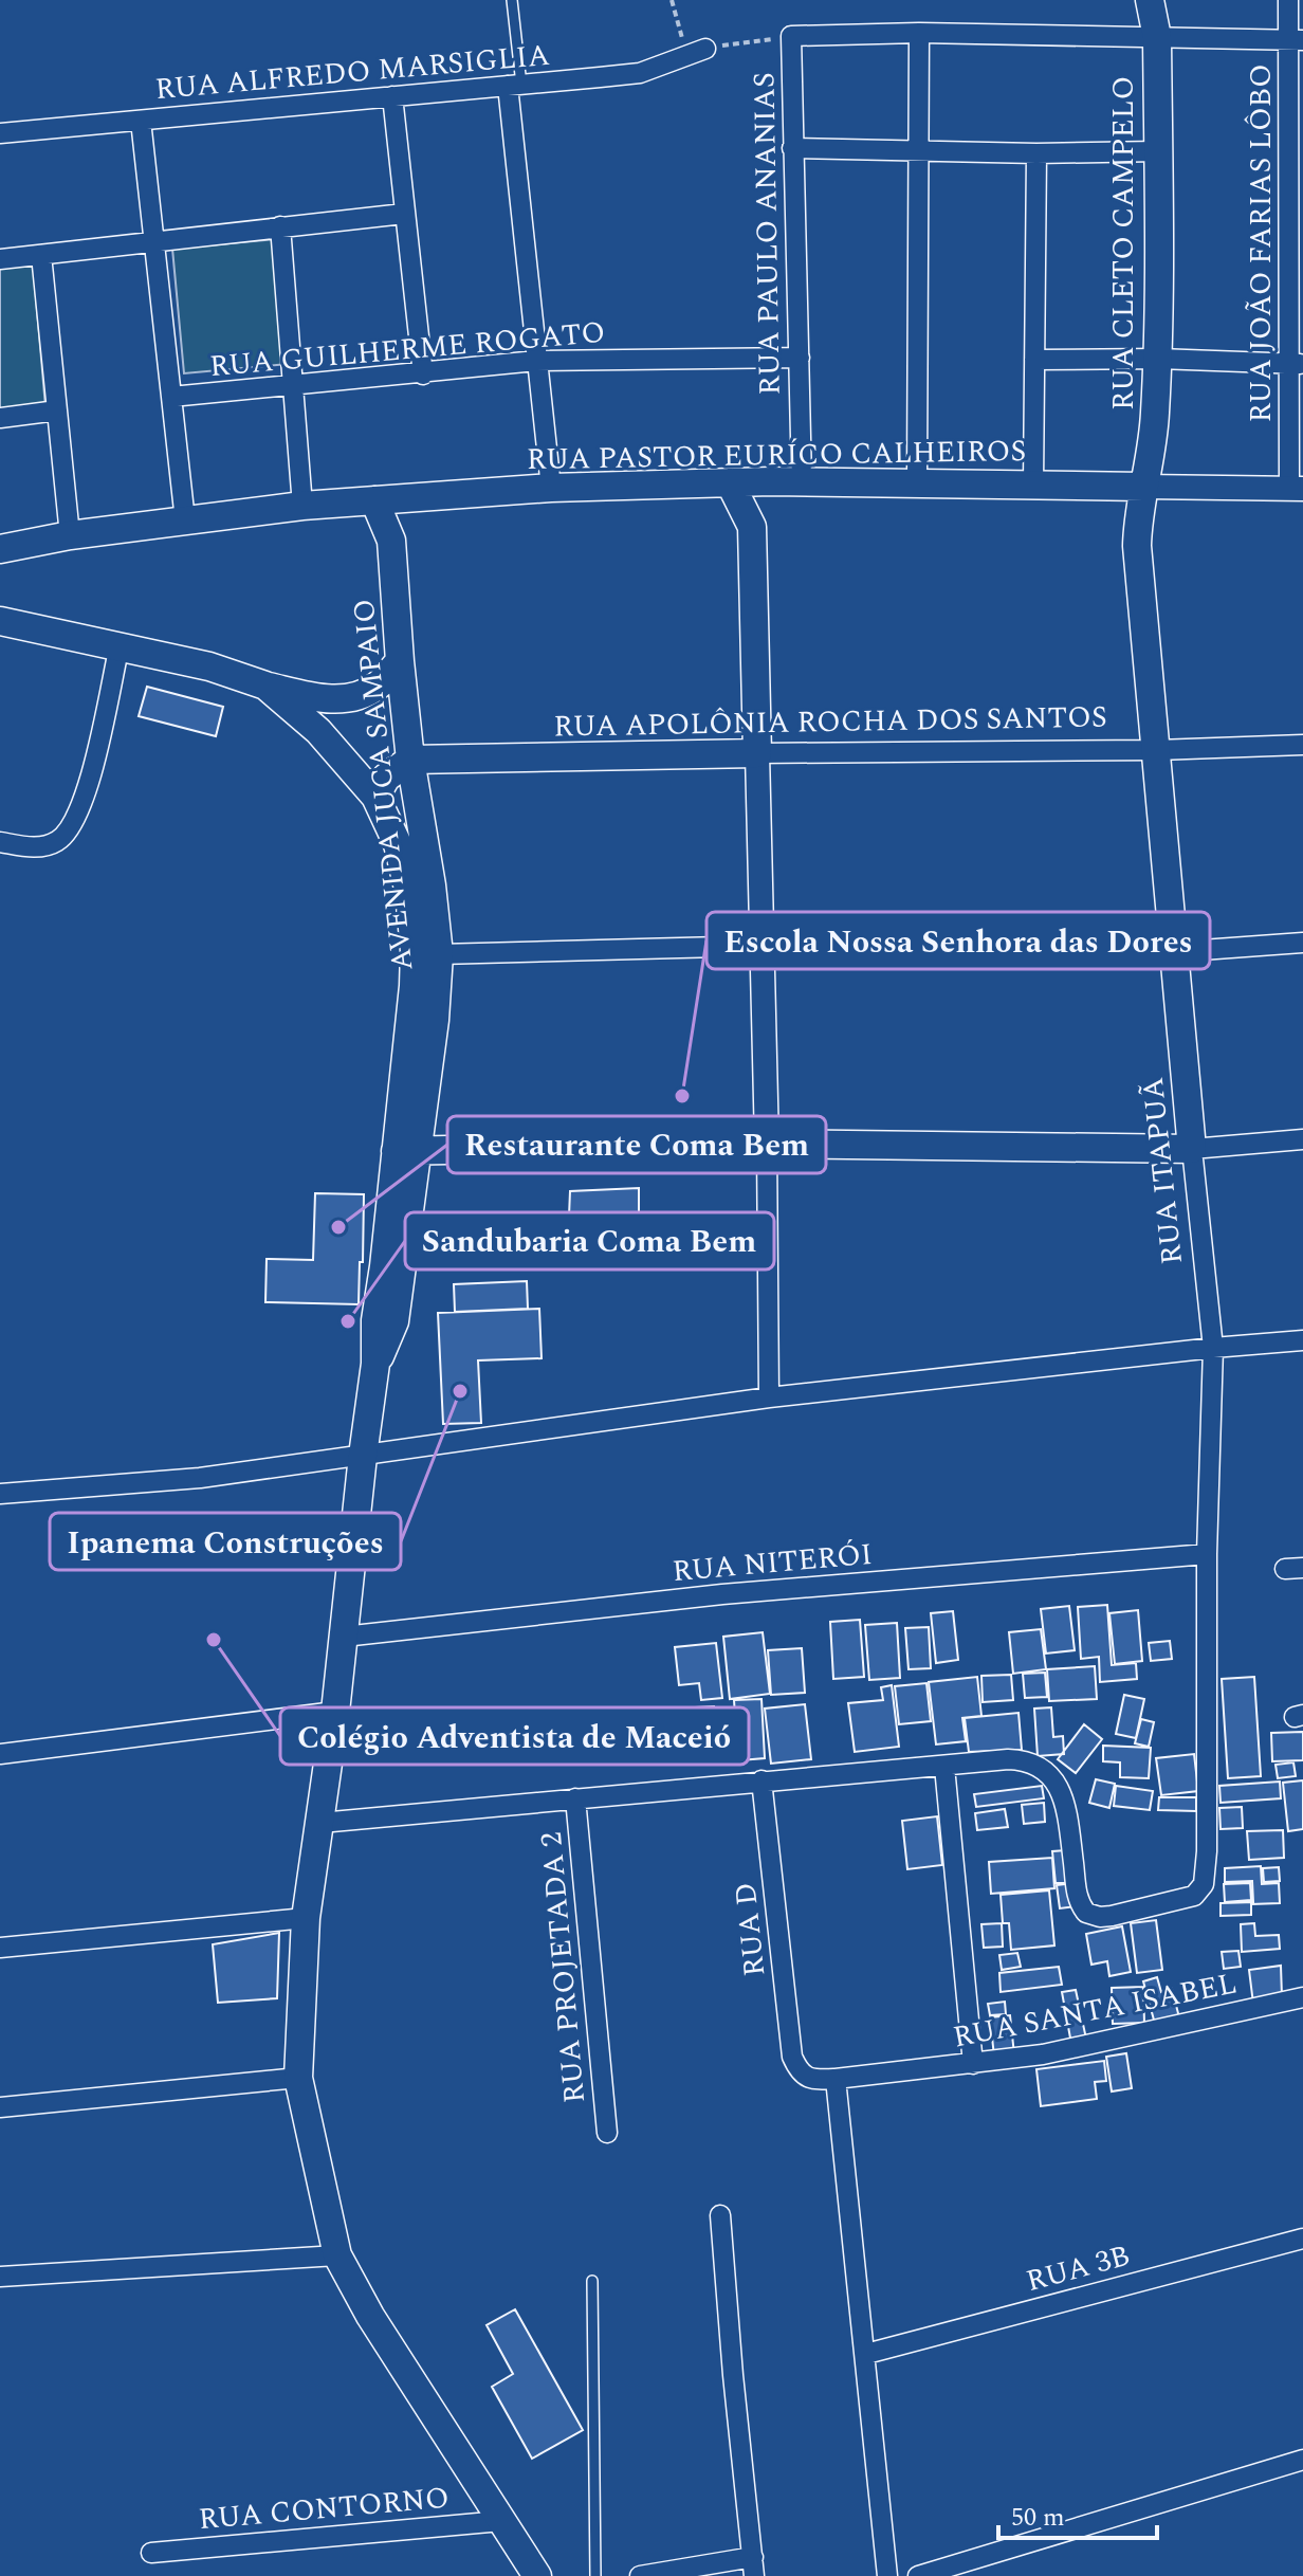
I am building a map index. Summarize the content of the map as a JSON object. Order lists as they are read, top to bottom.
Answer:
{
  "streets": {
    "main road": [
      "RUA CLETO CAMPELO",
      "RUA PASTOR EURÍCO CALHEIROS",
      "RUA APOLÔNIA ROCHA DOS SANTOS",
      "AVENIDA JUCA SAMPAIO",
      "RUA ITAPUÃ"
    ],
    "street": [
      "RUA ALFREDO MARSIGLIA",
      "RUA PAULO ANANIAS",
      "RUA JOÃO FARIAS LÔBO",
      "RUA GUILHERME ROGATO",
      "RUA NITERÓI",
      "RUA D",
      "RUA PROJETADA 2",
      "RUA SANTA ISABEL",
      "RUA 3B",
      "RUA CONTORNO"
    ]
  },
  "crossings": [
    ["RUA PAULO ANANIAS", "RUA GUILHERME ROGATO"],
    ["RUA PAULO ANANIAS", "RUA PASTOR EURÍCO CALHEIROS"],
    ["RUA CLETO CAMPELO", "RUA PASTOR EURÍCO CALHEIROS"],
    ["RUA CLETO CAMPELO", "RUA ITAPUÃ"],
    ["RUA JOÃO FARIAS LÔBO", "RUA PASTOR EURÍCO CALHEIROS"],
    ["RUA PASTOR EURÍCO CALHEIROS", "AVENIDA JUCA SAMPAIO"],
    ["RUA PASTOR EURÍCO CALHEIROS", "RUA ITAPUÃ"],
    ["RUA APOLÔNIA ROCHA DOS SANTOS", "AVENIDA JUCA SAMPAIO"],
    ["RUA APOLÔNIA ROCHA DOS SANTOS", "RUA ITAPUÃ"],
    ["AVENIDA JUCA SAMPAIO", "RUA NITERÓI"],
    ["AVENIDA JUCA SAMPAIO", "RUA CONTORNO"],
    ["RUA ITAPUÃ", "RUA NITERÓI"],
    ["RUA D", "RUA SANTA ISABEL"]
  ],
  "places": [
    "Escola Nossa Senhora das Dores",
    "Restaurante Coma Bem",
    "Sandubaria Coma Bem",
    "Ipanema Construções",
    "Colégio Adventista de Maceió"
  ],
  "scale_bar": "50 m"
}
